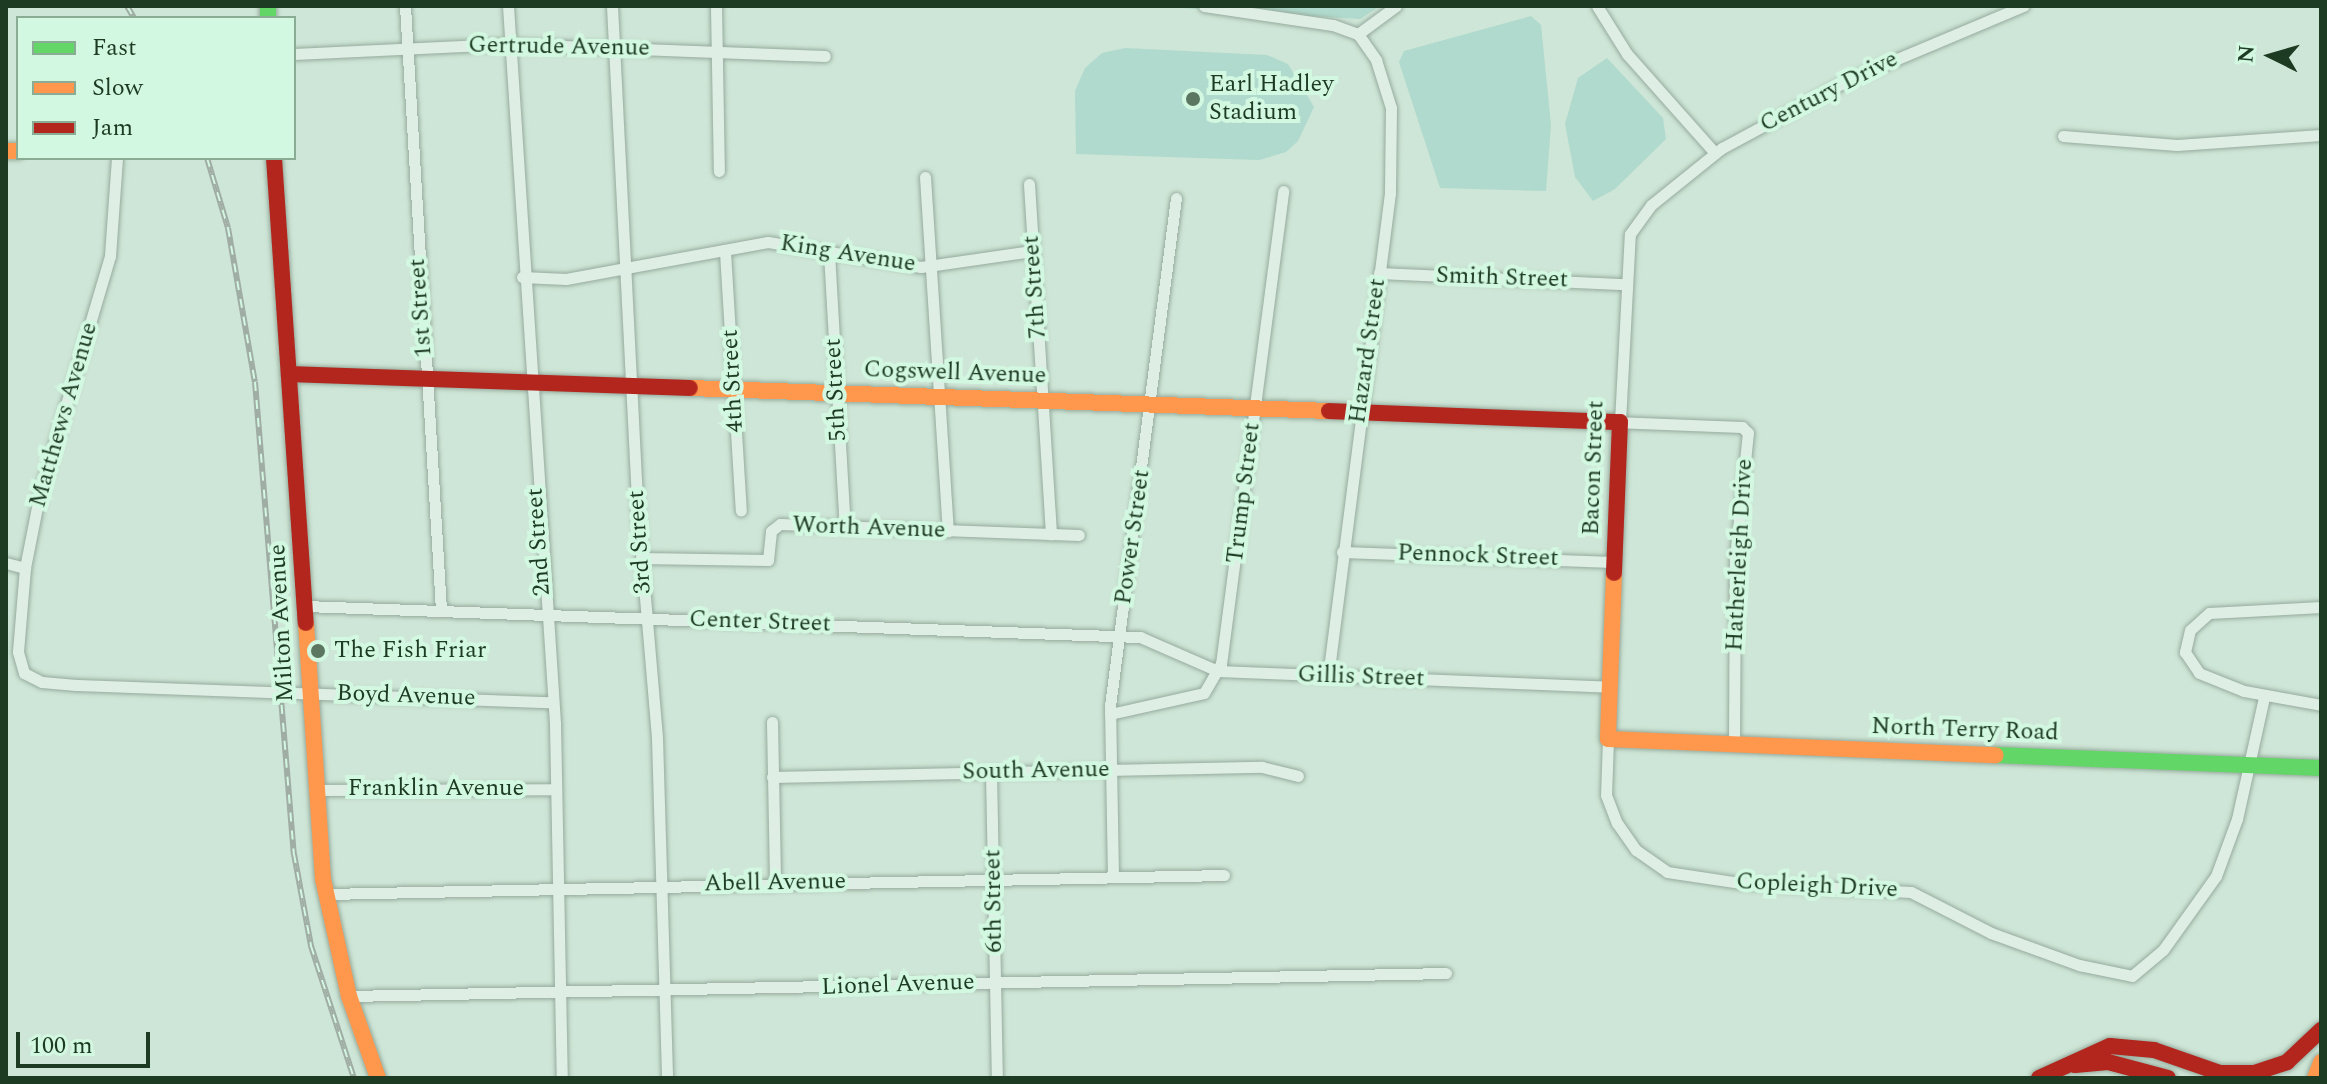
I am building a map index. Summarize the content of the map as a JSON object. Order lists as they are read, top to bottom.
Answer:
{
  "streets": {
    "main road": [
      "Cogswell Avenue",
      "Bacon Street",
      "Milton Avenue",
      "North Terry Road"
    ],
    "street": [
      "Gertrude Avenue",
      "Century Drive",
      "King Avenue",
      "Smith Street",
      "7th Street",
      "1st Street",
      "Hazard Street",
      "4th Street",
      "5th Street",
      "Matthews Avenue",
      "Trump Street",
      "Worth Avenue",
      "Power Street",
      "2nd Street",
      "3rd Street",
      "Hatherleigh Drive",
      "Pennock Street",
      "Center Street",
      "Gillis Street",
      "Boyd Avenue",
      "South Avenue",
      "Franklin Avenue",
      "Abell Avenue",
      "Copleigh Drive",
      "6th Street",
      "Lionel Avenue"
    ]
  },
  "crossings": [
    ["Gertrude Avenue", "1st Street"],
    ["Gertrude Avenue", "2nd Street"],
    ["Gertrude Avenue", "3rd Street"],
    ["Century Drive", "Bacon Street"],
    ["King Avenue", "7th Street"],
    ["King Avenue", "4th Street"],
    ["King Avenue", "5th Street"],
    ["King Avenue", "2nd Street"],
    ["King Avenue", "3rd Street"],
    ["Smith Street", "Hazard Street"],
    ["Smith Street", "Bacon Street"],
    ["7th Street", "Cogswell Avenue"],
    ["7th Street", "Worth Avenue"],
    ["1st Street", "Cogswell Avenue"],
    ["1st Street", "Center Street"],
    ["Hazard Street", "Cogswell Avenue"],
    ["Hazard Street", "Pennock Street"],
    ["Hazard Street", "Gillis Street"],
    ["Cogswell Avenue", "4th Street"],
    ["Cogswell Avenue", "5th Street"],
    ["Cogswell Avenue", "Bacon Street"],
    ["Cogswell Avenue", "Trump Street"],
    ["Cogswell Avenue", "Power Street"],
    ["Cogswell Avenue", "2nd Street"],
    ["Cogswell Avenue", "3rd Street"],
    ["Cogswell Avenue", "Hatherleigh Drive"],
    ["Cogswell Avenue", "Milton Avenue"],
    ["5th Street", "Worth Avenue"],
    ["Matthews Avenue", "Boyd Avenue"],
    ["Bacon Street", "Hatherleigh Drive"],
    ["Bacon Street", "Pennock Street"],
    ["Bacon Street", "Gillis Street"],
    ["Bacon Street", "North Terry Road"],
    ["Bacon Street", "Copleigh Drive"],
    ["Trump Street", "Gillis Street"],
    ["Worth Avenue", "3rd Street"],
    ["Power Street", "Center Street"],
    ["Power Street", "Gillis Street"],
    ["Power Street", "South Avenue"],
    ["Power Street", "Abell Avenue"],
    ["2nd Street", "Center Street"],
    ["2nd Street", "Boyd Avenue"],
    ["2nd Street", "Franklin Avenue"],
    ["2nd Street", "Abell Avenue"],
    ["2nd Street", "Lionel Avenue"],
    ["3rd Street", "Center Street"],
    ["3rd Street", "Abell Avenue"],
    ["3rd Street", "Lionel Avenue"],
    ["Hatherleigh Drive", "North Terry Road"],
    ["Center Street", "Milton Avenue"],
    ["Center Street", "Gillis Street"],
    ["Milton Avenue", "Boyd Avenue"],
    ["Milton Avenue", "Franklin Avenue"],
    ["Milton Avenue", "Abell Avenue"],
    ["Milton Avenue", "Lionel Avenue"],
    ["North Terry Road", "Copleigh Drive"],
    ["South Avenue", "6th Street"],
    ["Abell Avenue", "6th Street"],
    ["6th Street", "Lionel Avenue"]
  ],
  "places": ["Earl Hadley Stadium", "The Fish Friar"],
  "legend": ["Fast", "Slow", "Jam"],
  "scale_bar": "100 m",
  "north": "left"
}
